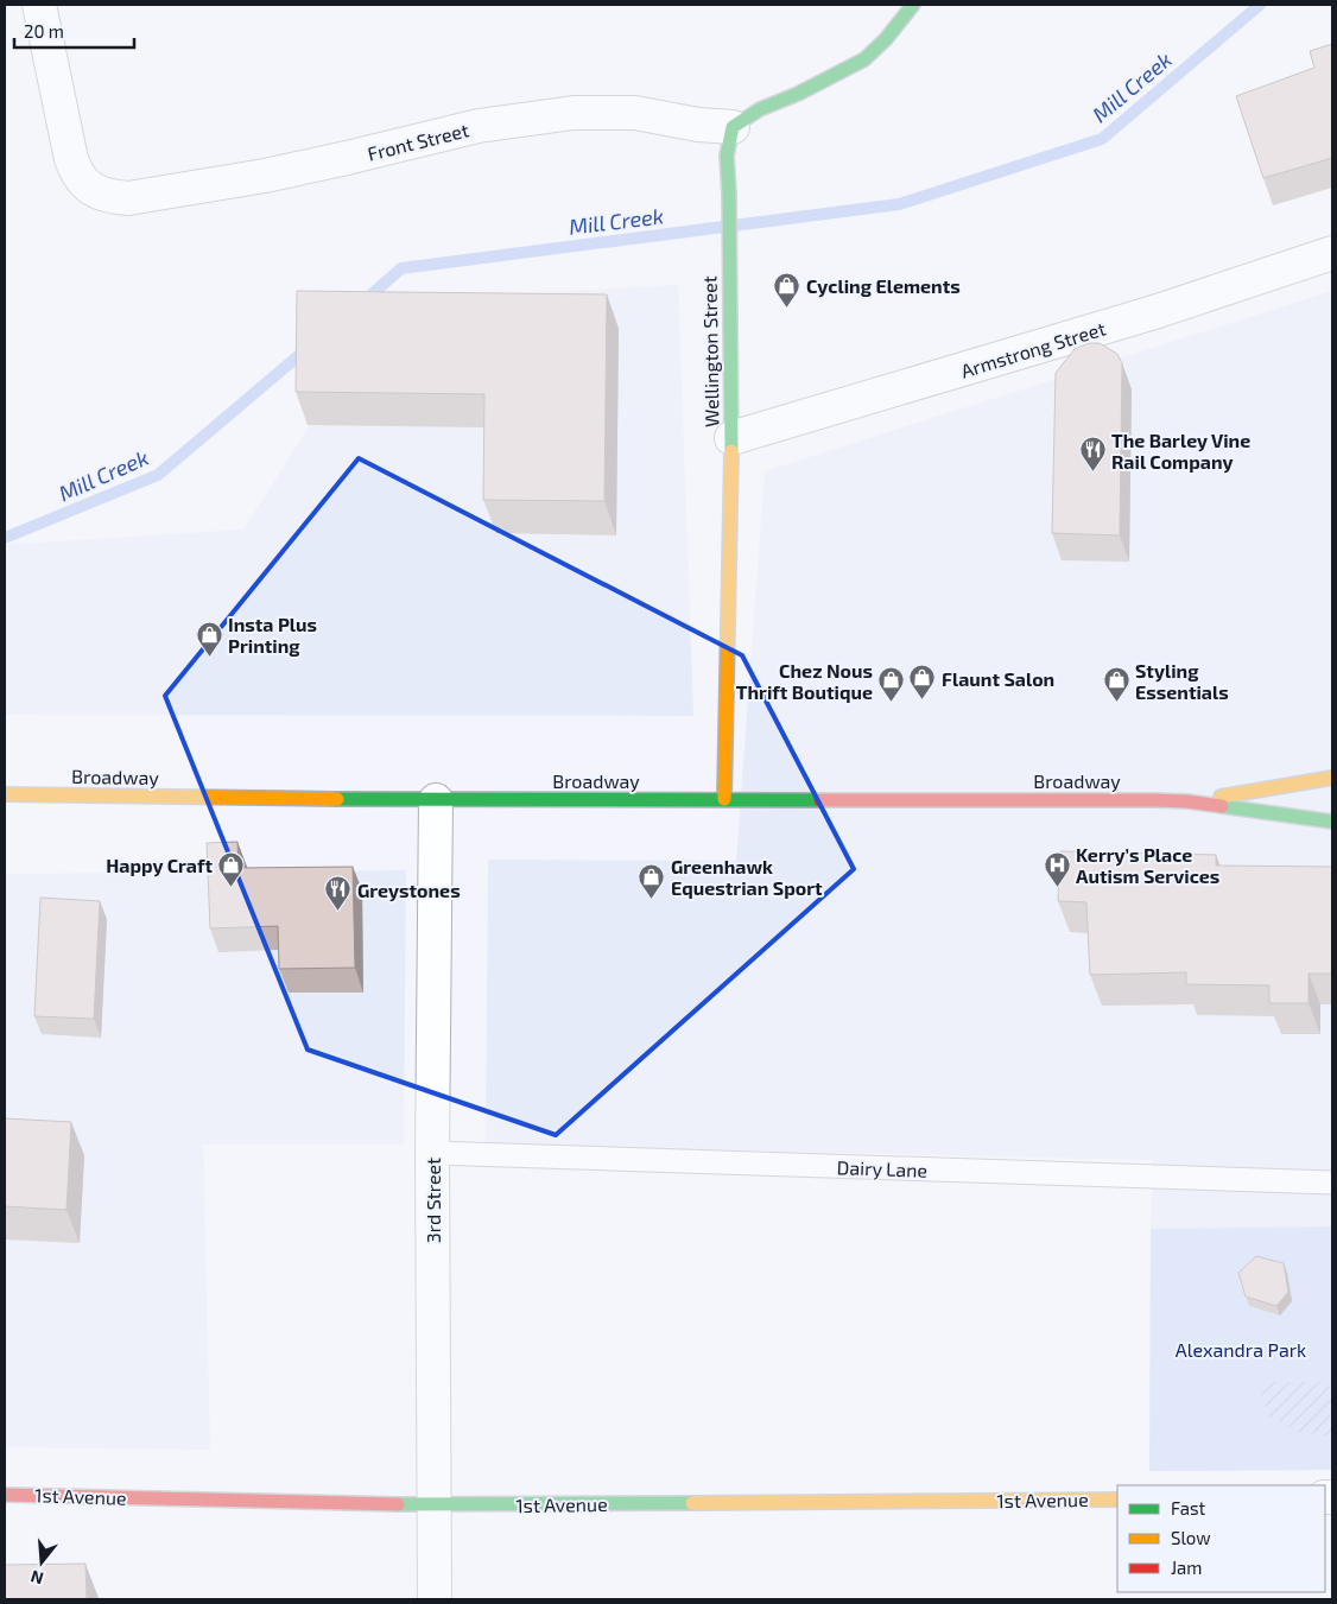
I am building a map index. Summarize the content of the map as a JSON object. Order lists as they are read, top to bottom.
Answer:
{
  "streets": {
    "street": [
      "Front Street",
      "Armstrong Street",
      "Wellington Street",
      "Broadway",
      "3rd Street",
      "1st Avenue"
    ],
    "lane": ["Dairy Lane"]
  },
  "crossings": [
    ["Front Street", "Wellington Street"],
    ["Armstrong Street", "Wellington Street"],
    ["Wellington Street", "Broadway"],
    ["Broadway", "3rd Street"],
    ["Dairy Lane", "3rd Street"],
    ["3rd Street", "1st Avenue"]
  ],
  "water": ["Mill Creek"],
  "parks": ["Alexandra Park"],
  "places": {
    "shop": [
      "Cycling Elements",
      "Insta Plus Printing",
      "Flaunt Salon",
      "Chez Nous Thrift Boutique",
      "Styling Essentials",
      "Happy Craft",
      "Greenhawk Equestrian Sport"
    ],
    "restaurant": ["The Barley Vine Rail Company", "Greystones"],
    "hospital": ["Kerry’s Place Autism Services"]
  },
  "legend": ["Fast", "Slow", "Jam"],
  "scale_bar": "20 m",
  "north": "bottom"
}
